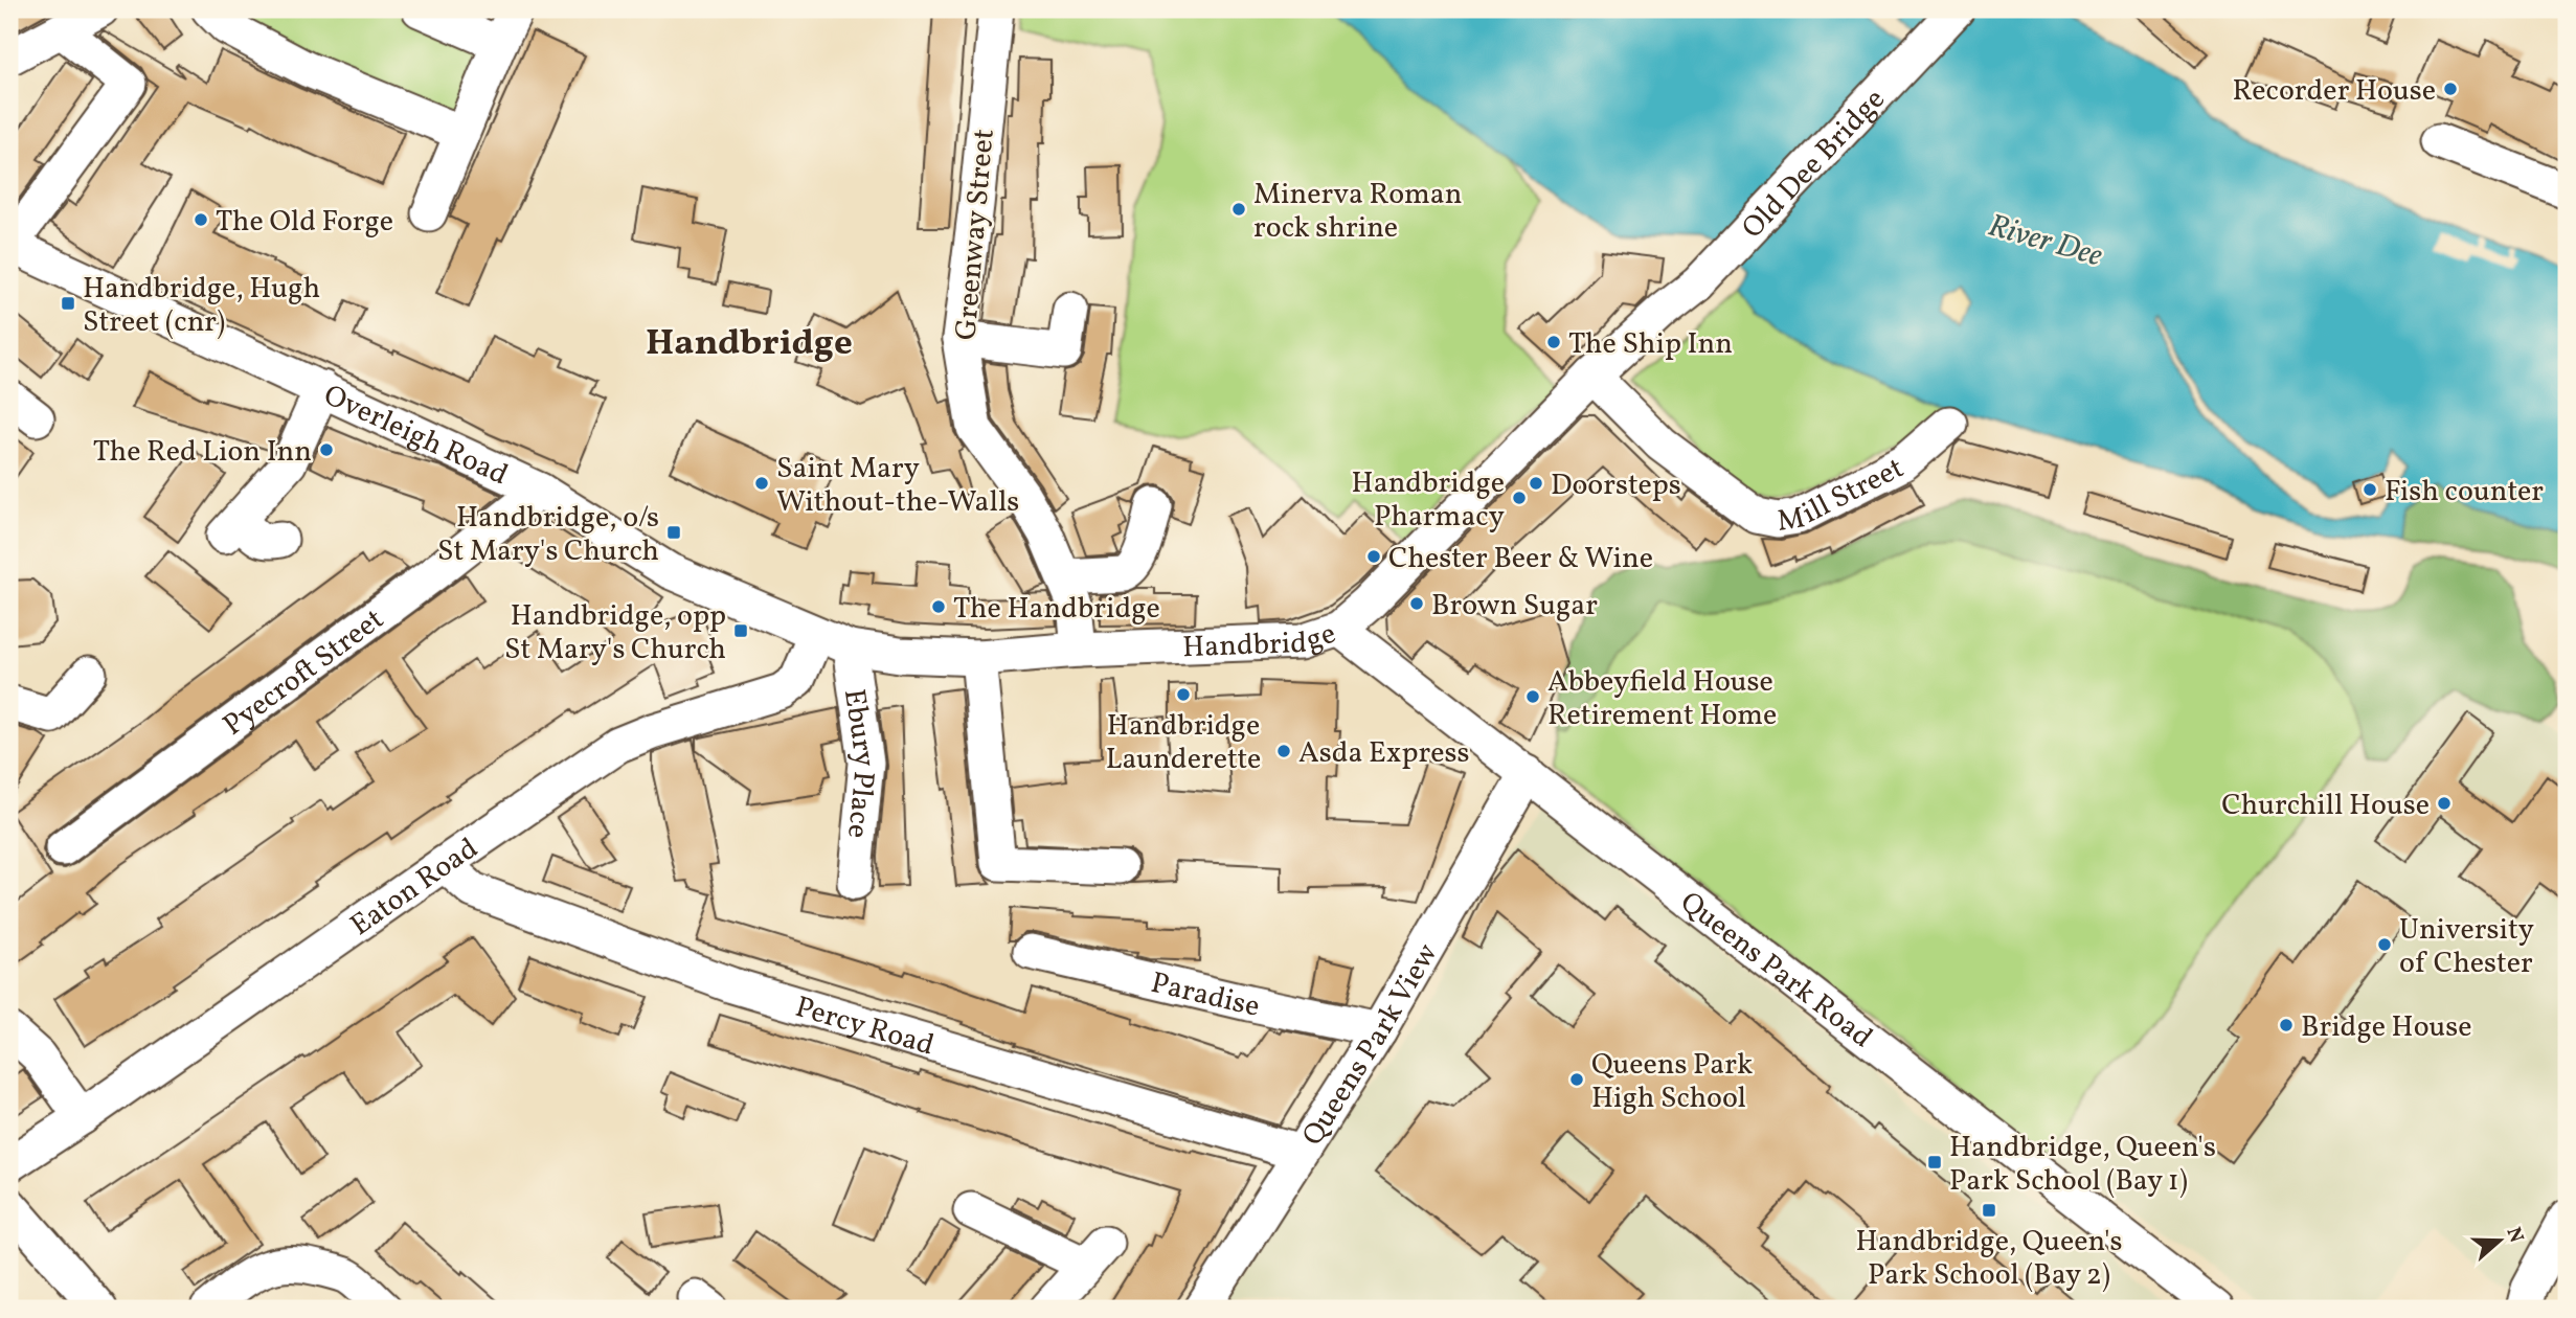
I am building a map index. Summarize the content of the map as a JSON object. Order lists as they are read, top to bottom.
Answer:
{
  "streets": {
    "street": [
      "Old Dee Bridge",
      "Greenway Street",
      "Overleigh Road",
      "Mill Street",
      "Handbridge",
      "Pyecroft Street",
      "Ebury Place",
      "Eaton Road",
      "Queens Park Road",
      "Paradise",
      "Percy Road",
      "Queens Park View"
    ]
  },
  "crossings": [
    ["Old Dee Bridge", "Handbridge"],
    ["Greenway Street", "Handbridge"],
    ["Overleigh Road", "Handbridge"],
    ["Overleigh Road", "Pyecroft Street"],
    ["Overleigh Road", "Eaton Road"],
    ["Mill Street", "Handbridge"],
    ["Handbridge", "Ebury Place"],
    ["Handbridge", "Eaton Road"],
    ["Handbridge", "Queens Park Road"],
    ["Eaton Road", "Percy Road"],
    ["Queens Park Road", "Queens Park View"],
    ["Paradise", "Queens Park View"],
    ["Percy Road", "Queens Park View"]
  ],
  "districts": ["Handbridge"],
  "water": ["River Dee"],
  "places": {
    "other": [
      "Recorder House",
      "Minerva Roman rock shrine",
      "The Old Forge",
      "The Ship Inn",
      "The Red Lion Inn",
      "Saint Mary Without-the-Walls",
      "Doorsteps",
      "Fish counter",
      "Handbridge Pharmacy",
      "Chester Beer & Wine",
      "Brown Sugar",
      "The Handbridge",
      "Handbridge Launderette",
      "Abbeyfield House Retirement Home",
      "Asda Express",
      "Churchill House",
      "University of Chester",
      "Bridge House",
      "Queens Park High School"
    ],
    "transit": [
      "Handbridge, Hugh Street (cnr)",
      "Handbridge, o/s St Mary's Church",
      "Handbridge, opp St Mary's Church",
      "Handbridge, Queen's Park School (Bay 1)",
      "Handbridge, Queen's Park School (Bay 2)"
    ]
  },
  "north": "right"
}
